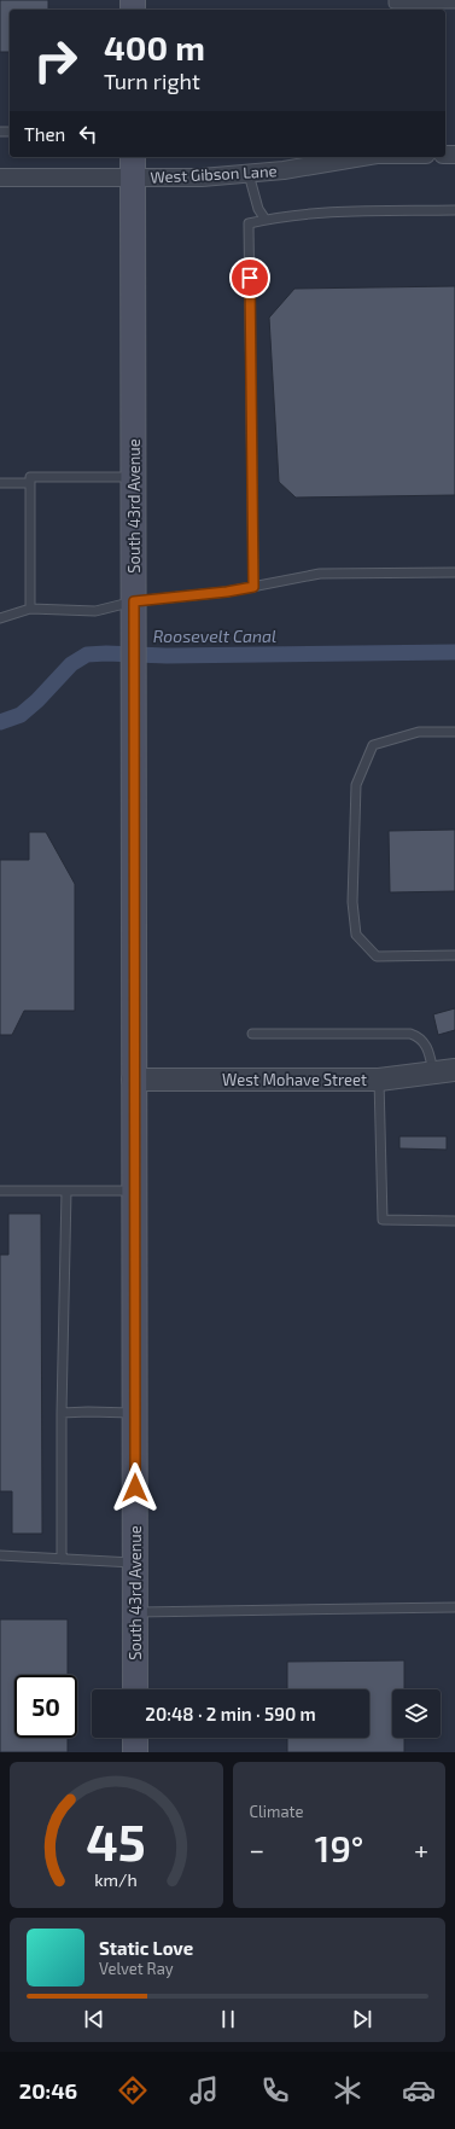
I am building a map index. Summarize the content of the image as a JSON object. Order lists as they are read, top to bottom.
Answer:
{
  "streets": {
    "main road": ["South 43rd Avenue"],
    "street": ["West Gibson Lane", "West Mohave Street"]
  },
  "crossings": [
    ["West Gibson Lane", "South 43rd Avenue"],
    ["South 43rd Avenue", "West Mohave Street"]
  ],
  "water": ["Roosevelt Canal"],
  "page": {
    "turn": ["400 m", "Turn right"],
    "then": "Then",
    "limit": "50",
    "trip": "20:48 · 2 min · 590 m",
    "tile": "Climate",
    "heat": ["−", "19°", "+"],
    "song": ["Static Love", "Velvet Ray"],
    "tabs": "20:46",
    "gauge": ["45", "km/h"]
  }
}
